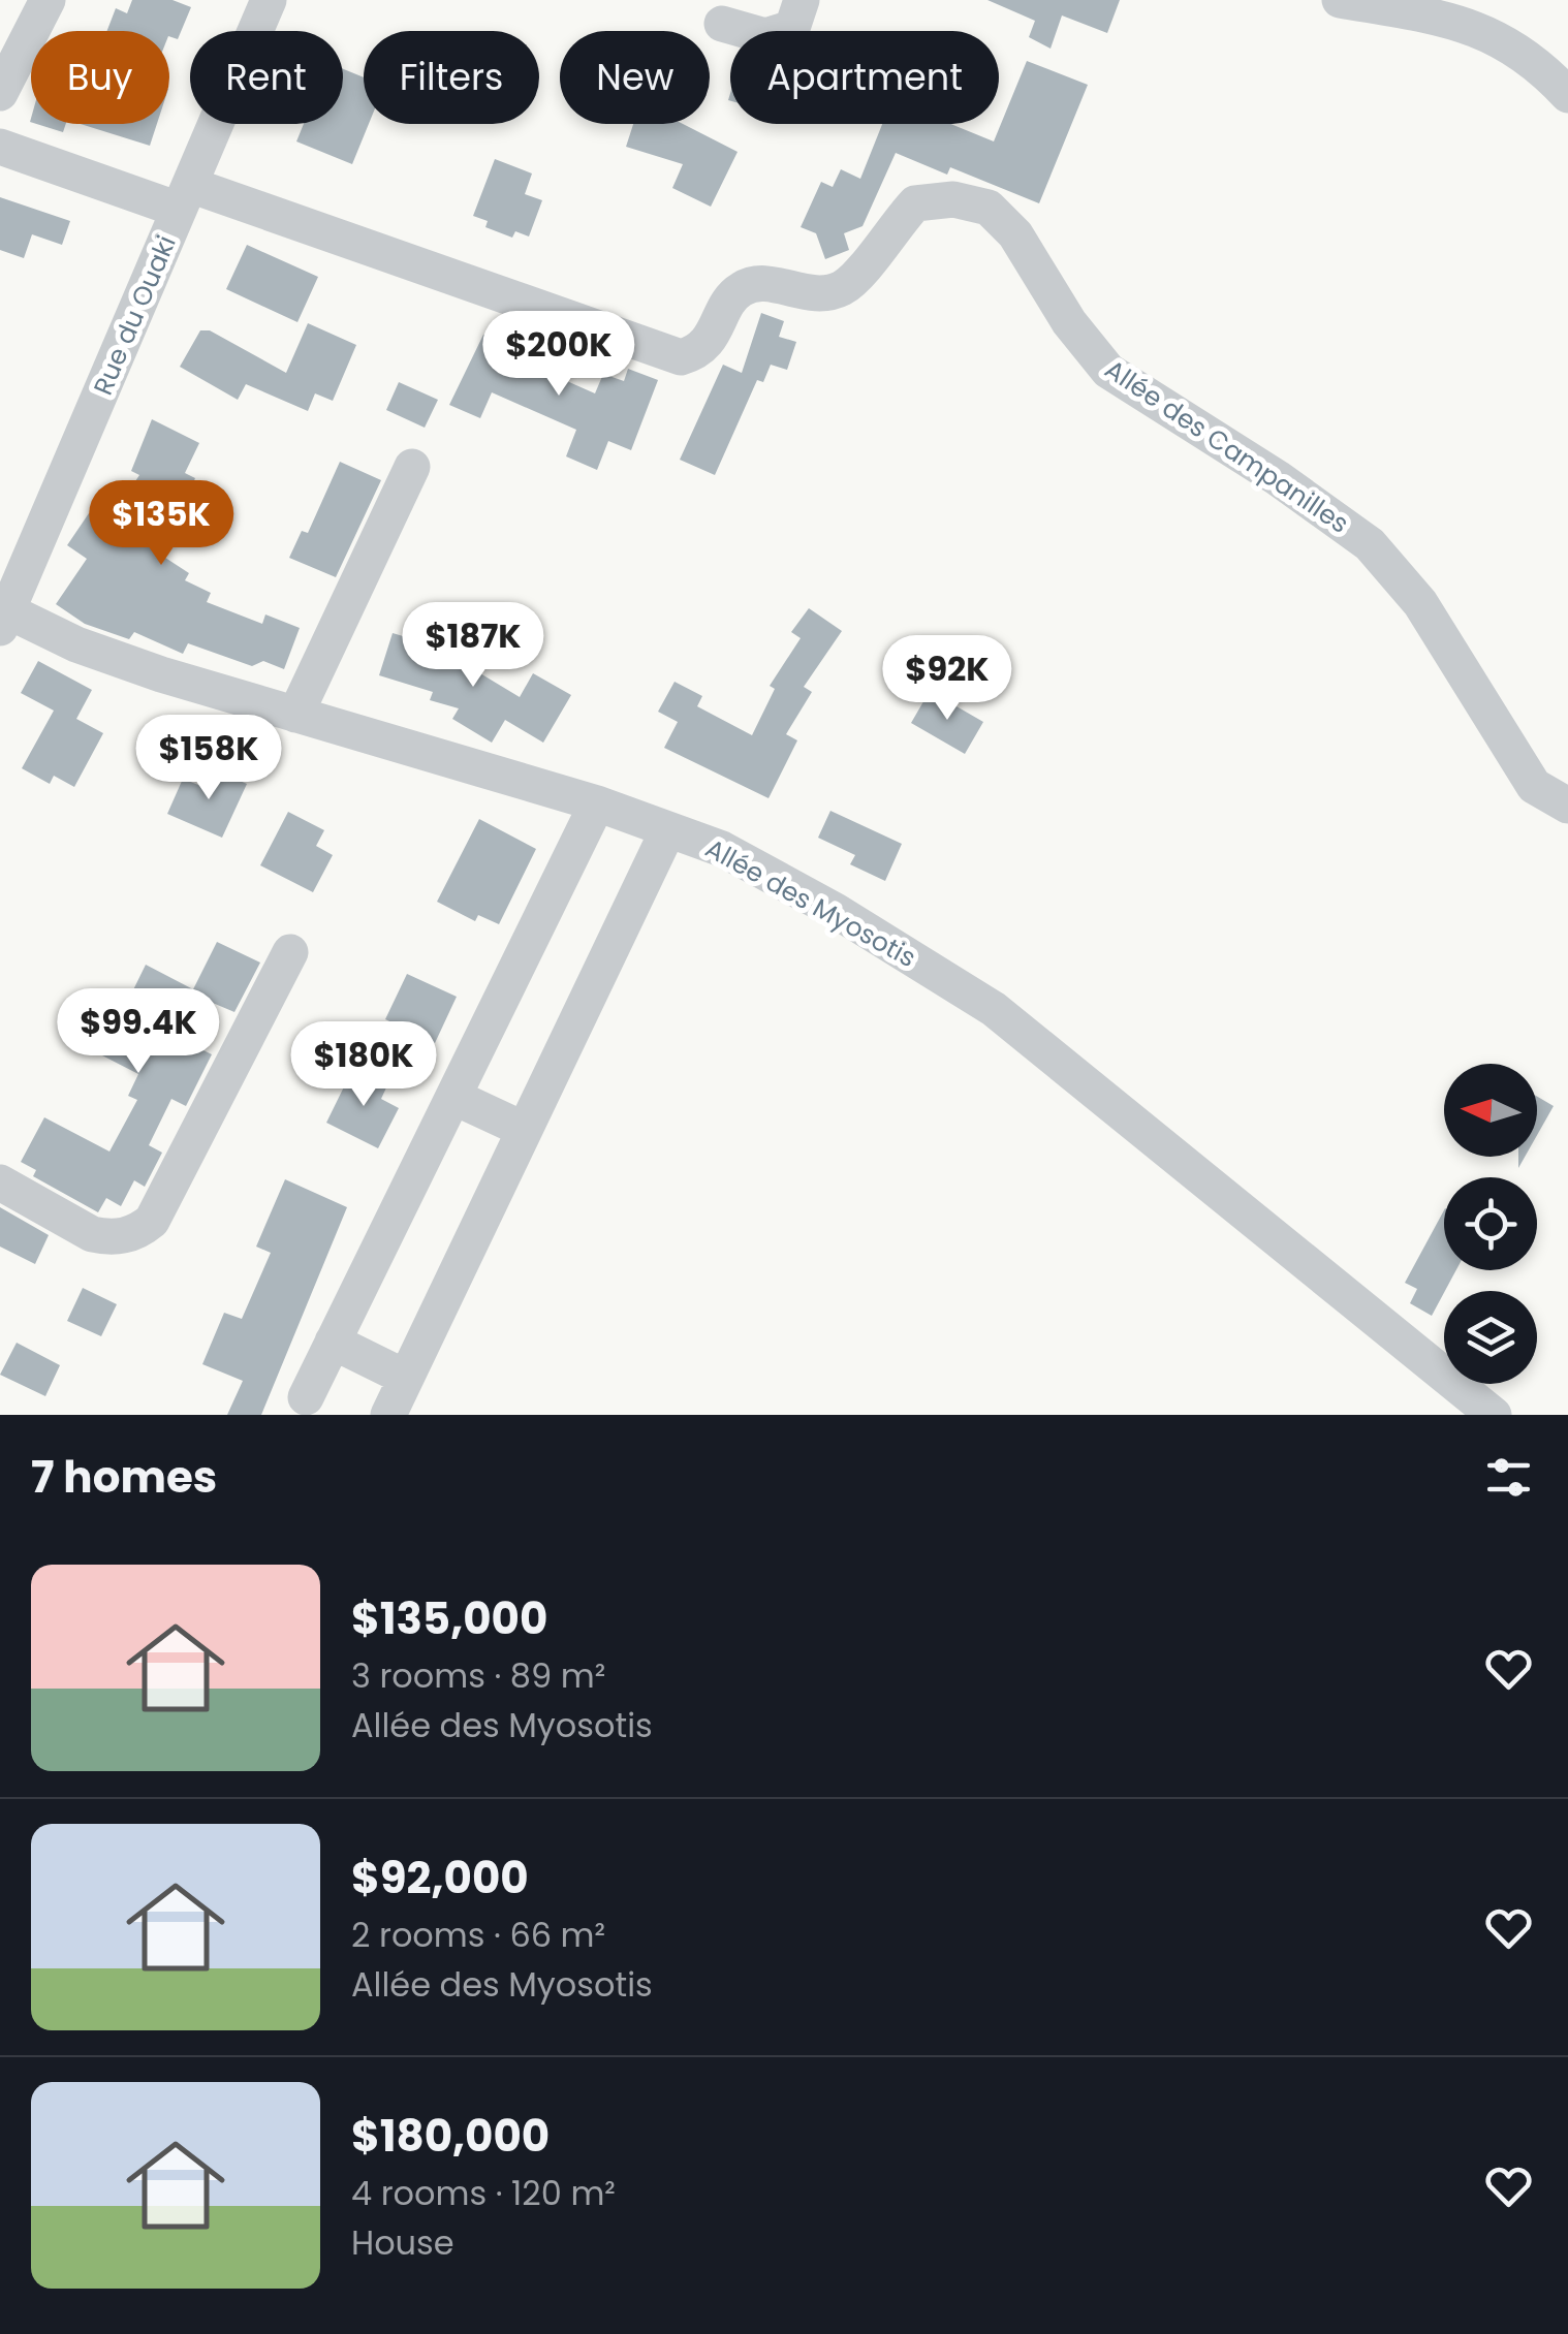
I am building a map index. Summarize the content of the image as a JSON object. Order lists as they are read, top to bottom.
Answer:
{
  "streets": {
    "street": ["Rue du Ouaki", "Allée des Campanilles", "Allée des Myosotis"]
  },
  "crossings": [
    ["Rue du Ouaki", "Allée des Campanilles"],
    ["Rue du Ouaki", "Allée des Myosotis"]
  ],
  "north": "left",
  "page": {
    "chip": [
      "Buy",
      "Rent",
      "Filters",
      "New",
      "Apartment"
    ],
    "price": [
      "$200K",
      "$135K",
      "$187K",
      "$92K",
      "$158K",
      "$99.4K",
      "$180K"
    ],
    "heading": "7 homes",
    "list": [
      {
        "name": "$135,000",
        "note": "3 rooms · 89 m² · Allée des Myosotis"
      },
      {
        "name": "$92,000",
        "note": "2 rooms · 66 m² · Allée des Myosotis"
      },
      {
        "name": "$180,000",
        "note": "4 rooms · 120 m² · House"
      }
    ]
  }
}
